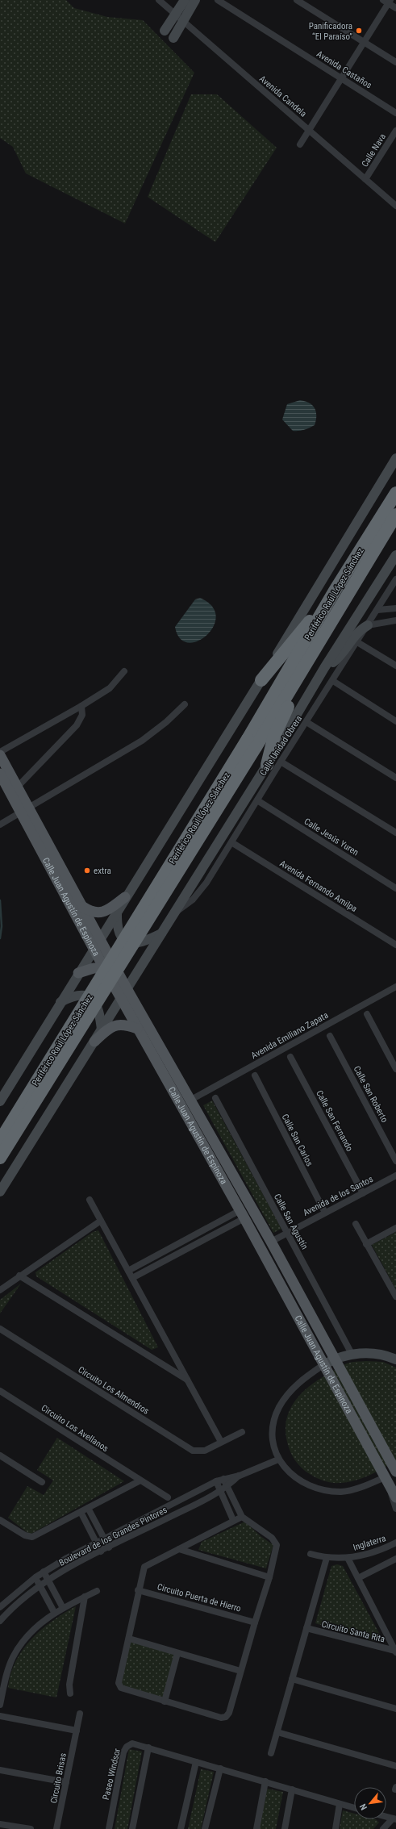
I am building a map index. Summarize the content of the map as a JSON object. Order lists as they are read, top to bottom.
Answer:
{
  "streets": {
    "highway": ["Periférico Raúl López Sánchez"],
    "main road": ["Calle Juan Agustín de Espinoza"],
    "street": [
      "Avenida Castaños",
      "Avenida Candela",
      "Calle Nava",
      "Calle Unidad Obrera",
      "Calle Jesús Yuren",
      "Avenida Fernando Amilpa",
      "Avenida Emiliano Zapata",
      "Calle San Roberto",
      "Calle San Fernando",
      "Calle San Carlos",
      "Avenida de los Santos",
      "Calle San Agustín",
      "Circuito Los Almendros",
      "Circuito Los Avellanos",
      "Boulevard de los Grandes Pintores",
      "Inglaterra",
      "Circuito Puerta de Hierro",
      "Circuito Santa Rita",
      "Paseo Windsor",
      "Circuito Brisas"
    ]
  },
  "crossings": [
    ["Avenida Candela", "Calle Nava"],
    ["Calle Unidad Obrera", "Calle Jesús Yuren"],
    ["Calle Unidad Obrera", "Avenida Fernando Amilpa"],
    ["Calle Juan Agustín de Espinoza", "Avenida Emiliano Zapata"],
    ["Calle Juan Agustín de Espinoza", "Avenida de los Santos"],
    ["Calle San Fernando", "Avenida de los Santos"],
    ["Calle San Carlos", "Avenida de los Santos"],
    ["Avenida de los Santos", "Calle San Agustín"]
  ],
  "places": ["Panificadora “El Paraíso”", "extra"],
  "north": "bottom left"
}
